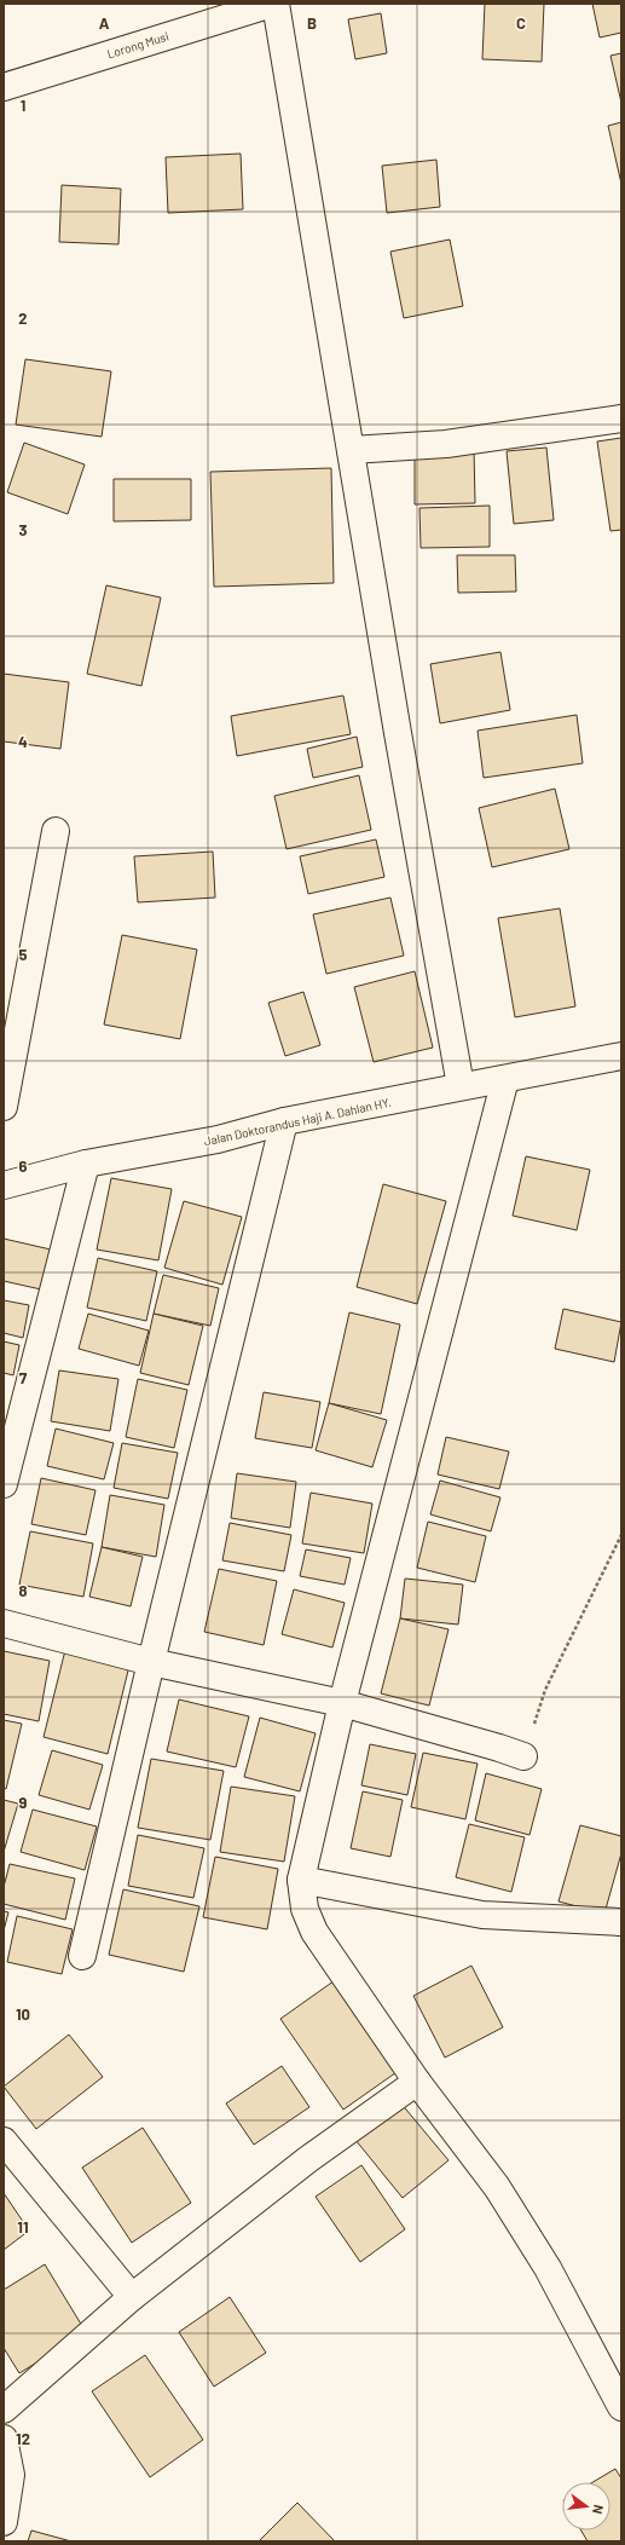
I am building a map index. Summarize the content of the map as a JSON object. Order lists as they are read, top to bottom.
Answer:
{
  "streets": {
    "street": ["Lorong Musi", "Jalan Doktorandus Haji A. Dahlan HY."]
  },
  "north": "right",
  "grid": {
    "columns": ["A", "B", "C"],
    "rows": [
      "1",
      "2",
      "3",
      "4",
      "5",
      "6",
      "7",
      "8",
      "9",
      "10",
      "11",
      "12"
    ]
  }
}
